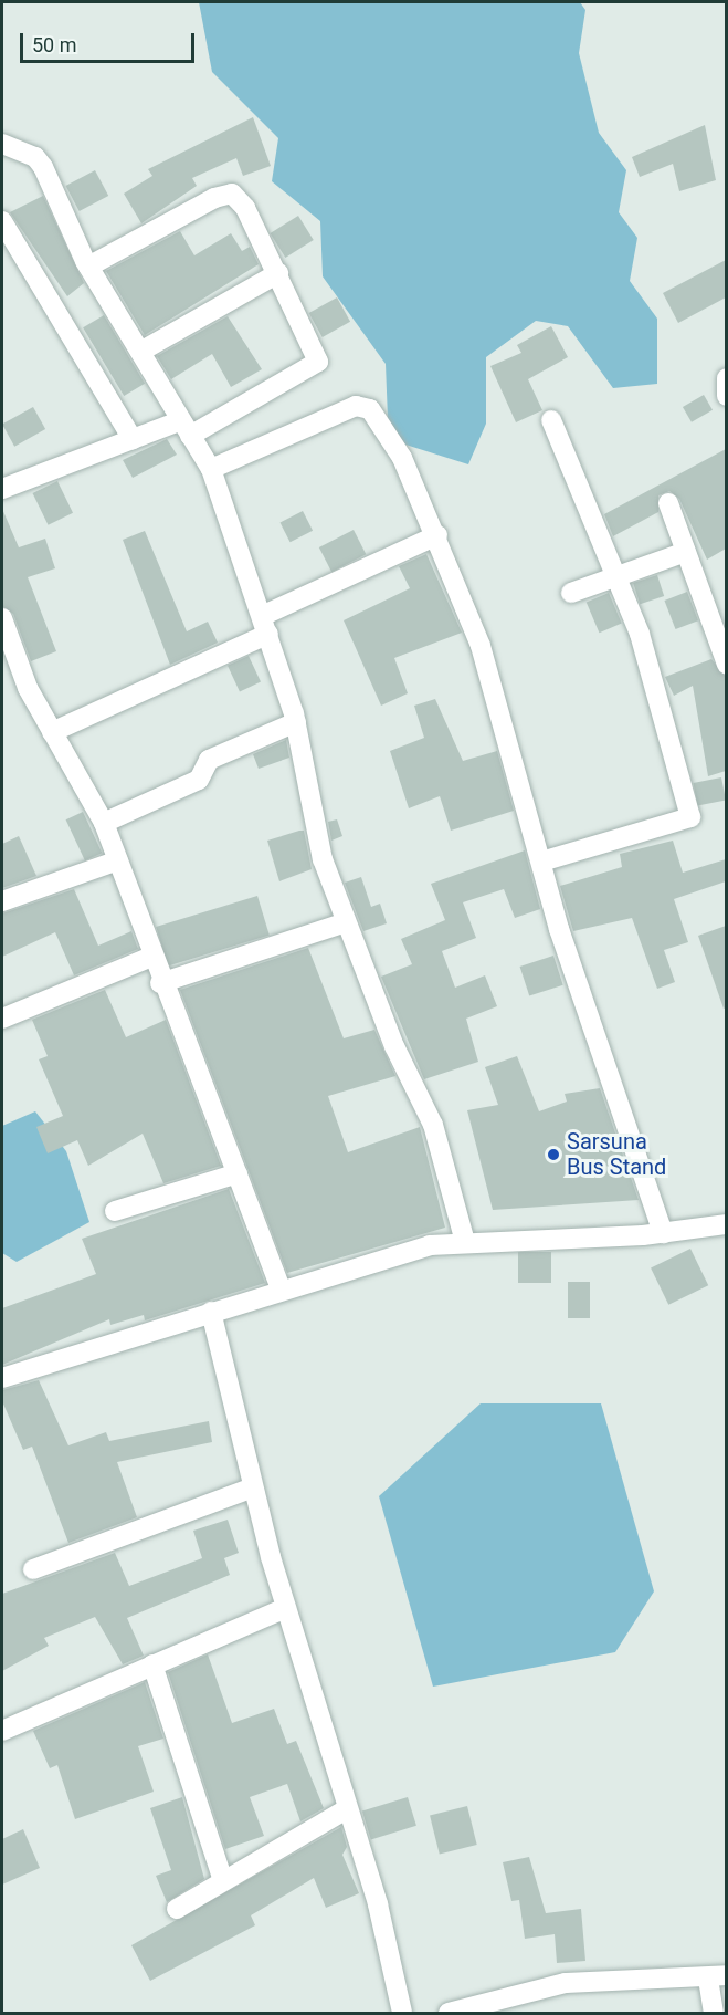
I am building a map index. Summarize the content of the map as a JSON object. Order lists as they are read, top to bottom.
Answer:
{
  "places": ["Sarsuna Bus Stand"],
  "scale_bar": "50 m"
}
